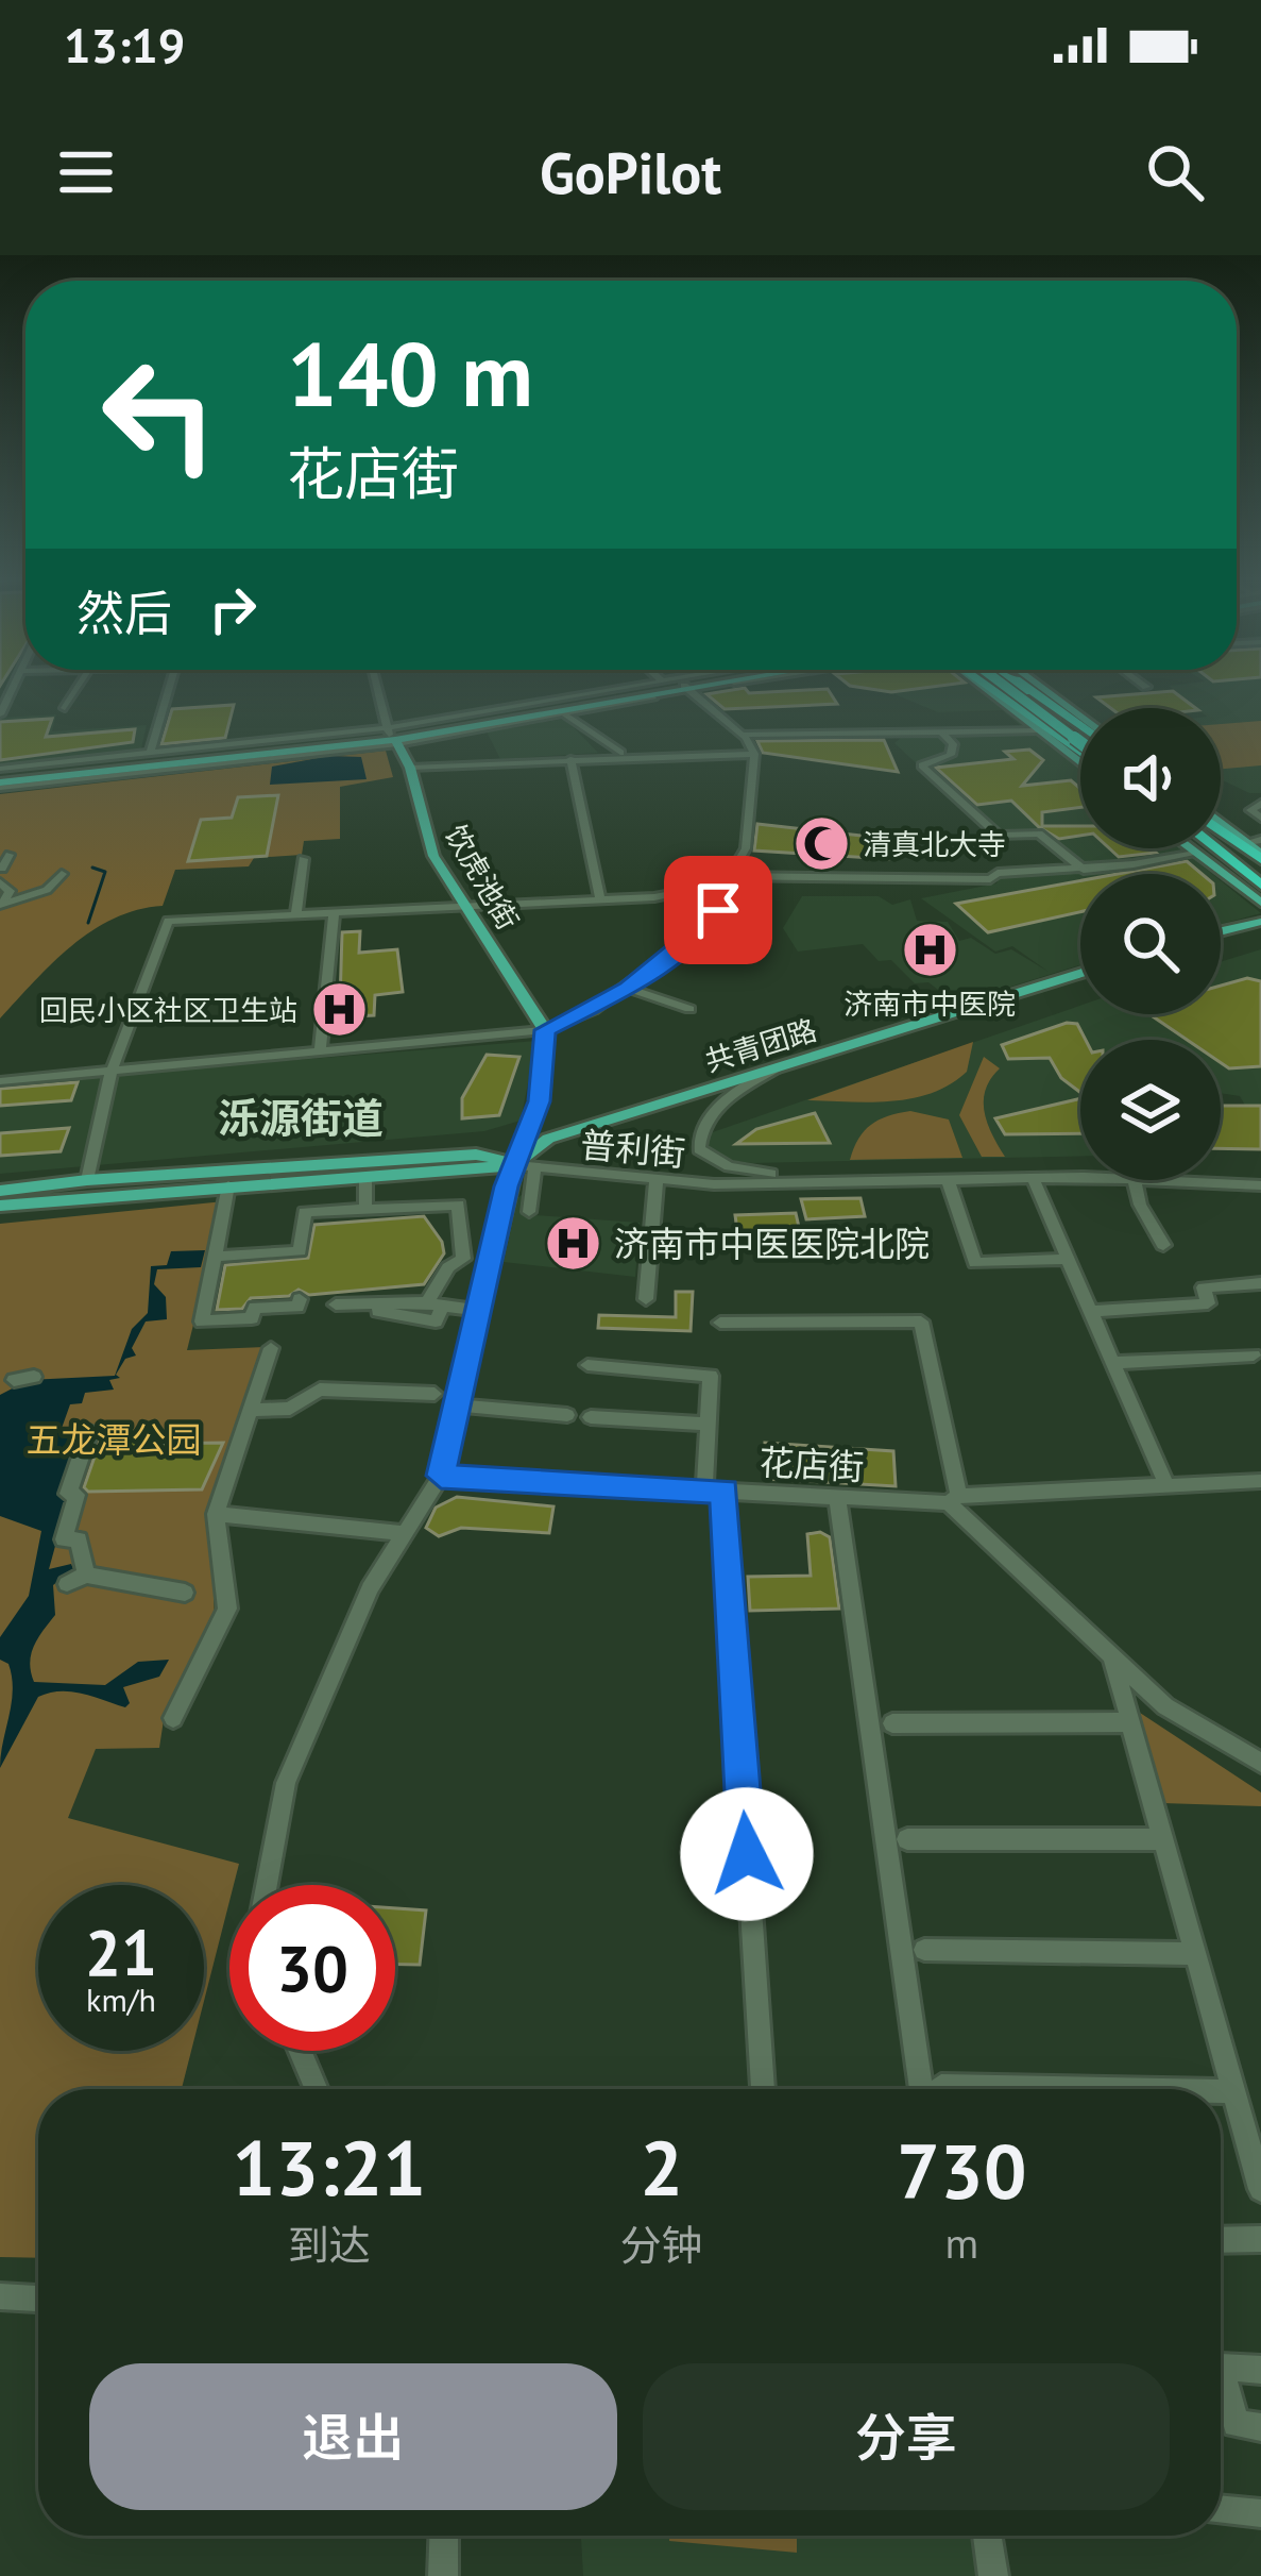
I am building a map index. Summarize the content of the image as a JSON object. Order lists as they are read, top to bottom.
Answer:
{
  "streets": {
    "main road": ["饮虎池街", "共青团路"],
    "street": ["普利街", "花店街"]
  },
  "crossings": [
    ["共青团路", "普利街"]
  ],
  "districts": ["泺源街道"],
  "parks": ["五龙潭公园"],
  "places": {
    "mosque": ["清真北大寺"],
    "hospital": ["济南市中医院", "回民小区社区卫生站", "济南市中医医院北院"]
  },
  "page": {
    "status": "13:19",
    "header": "GoPilot",
    "turn": ["140 m", "花店街"],
    "then": "然后",
    "speed": "21 km/h",
    "limit": "30",
    "eta": [
      "13:21",
      "到达",
      "2",
      "分钟",
      "730",
      "m"
    ],
    "buttons": ["退出", "分享"]
  }
}
